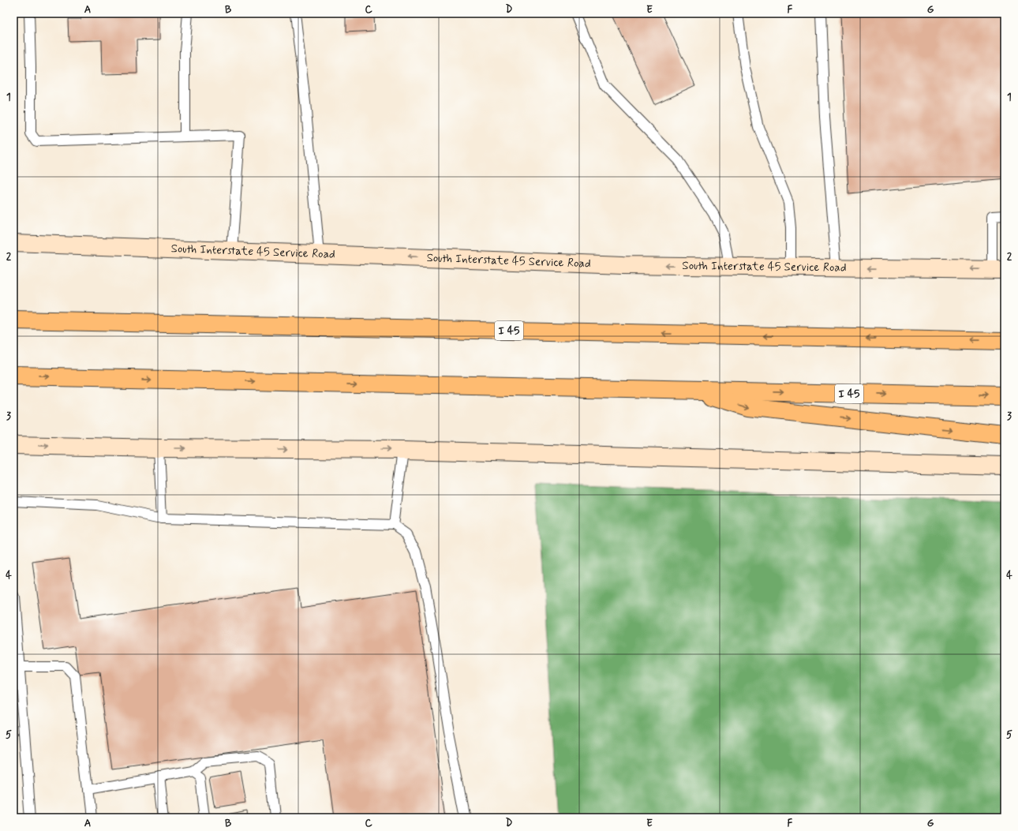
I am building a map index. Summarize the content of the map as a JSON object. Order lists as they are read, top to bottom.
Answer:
{
  "streets": {
    "highway": ["I 45"],
    "main road": ["South Interstate 45 Service Road"]
  },
  "one_way": ["South Interstate 45 Service Road"],
  "grid": {
    "columns": [
      "A",
      "B",
      "C",
      "D",
      "E",
      "F",
      "G"
    ],
    "rows": [
      "1",
      "2",
      "3",
      "4",
      "5"
    ]
  }
}
